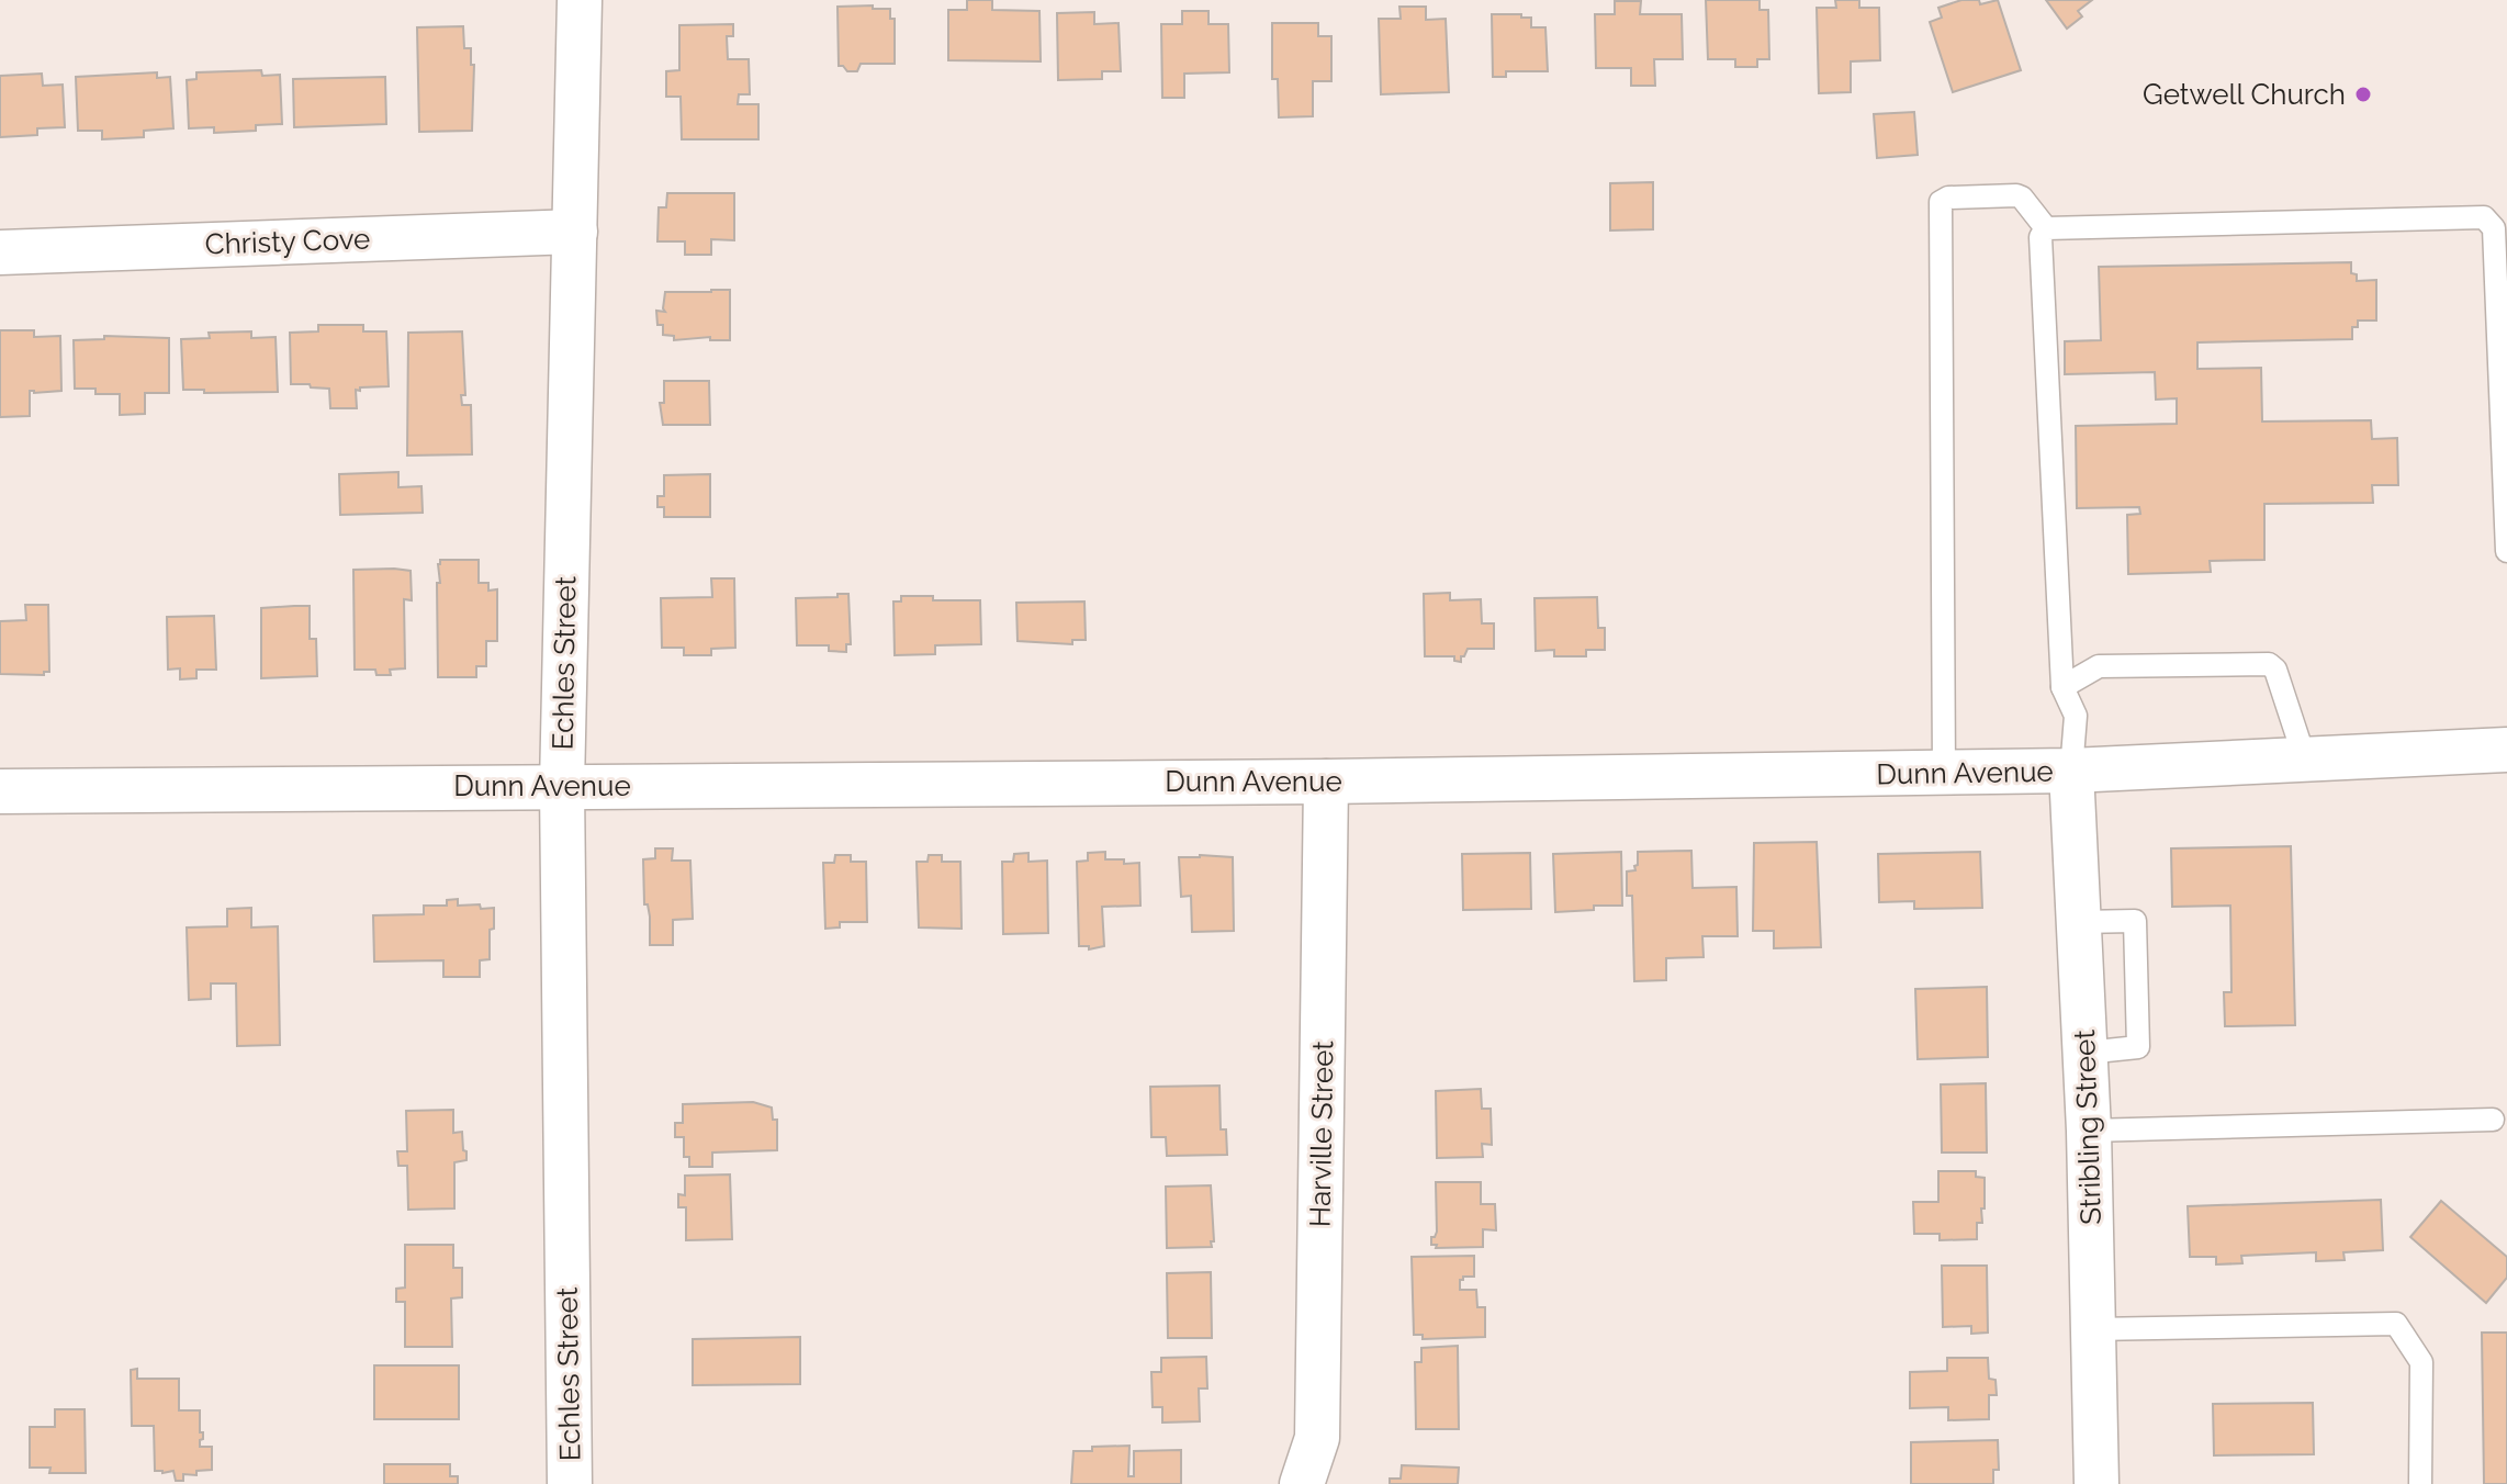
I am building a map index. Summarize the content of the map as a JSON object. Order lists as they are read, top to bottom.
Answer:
{
  "streets": {
    "street": [
      "Christy Cove",
      "Echles Street",
      "Dunn Avenue",
      "Stribling Street",
      "Harville Street"
    ]
  },
  "crossings": [
    ["Christy Cove", "Echles Street"],
    ["Echles Street", "Dunn Avenue"],
    ["Dunn Avenue", "Stribling Street"],
    ["Dunn Avenue", "Harville Street"]
  ],
  "places": ["Getwell Church"]
}
